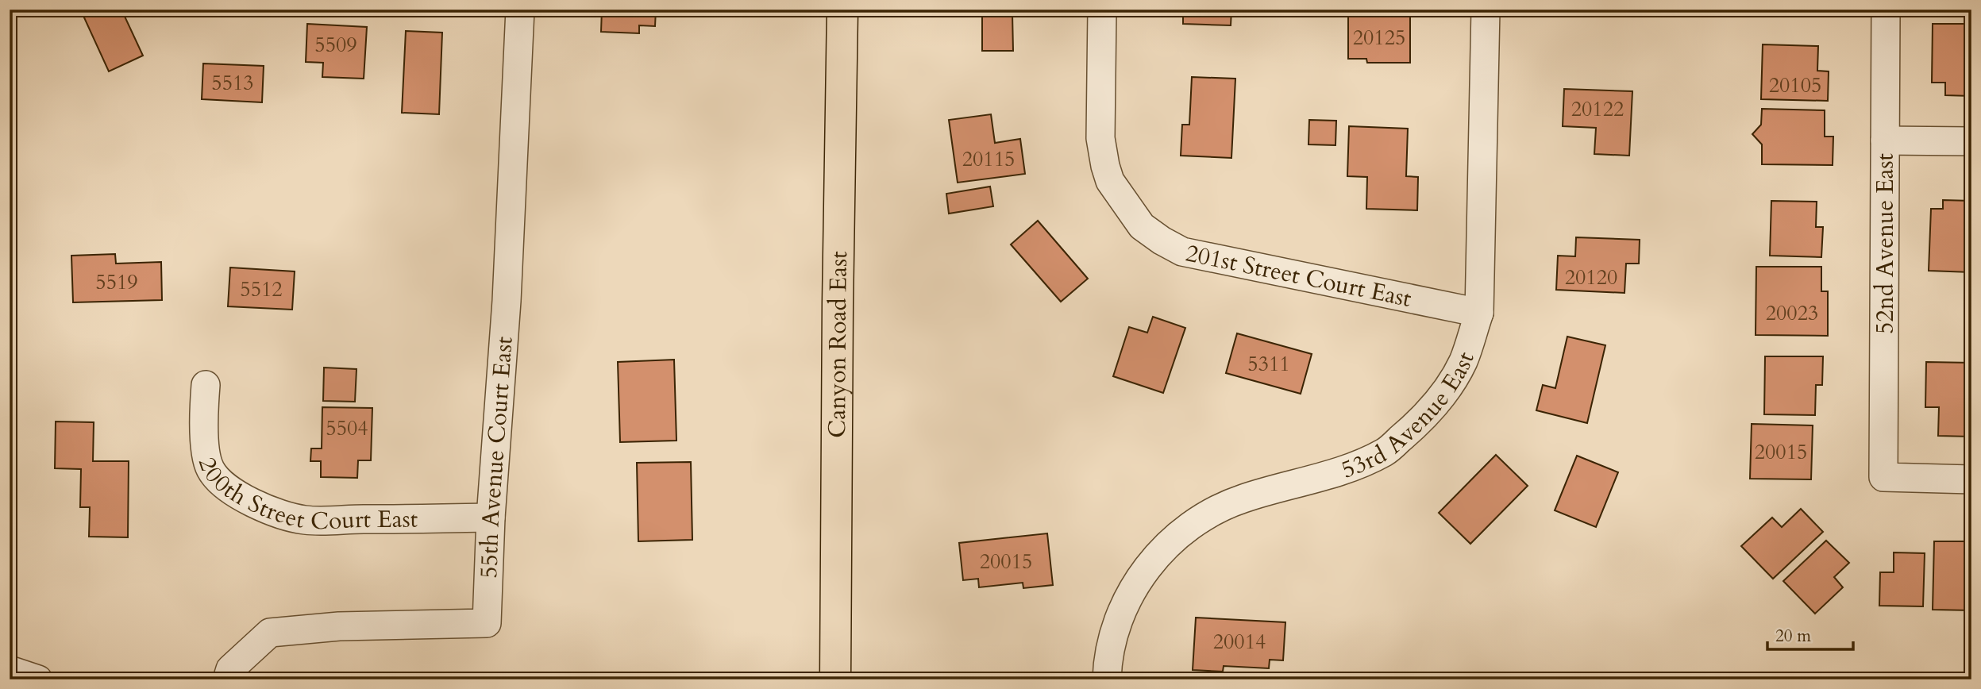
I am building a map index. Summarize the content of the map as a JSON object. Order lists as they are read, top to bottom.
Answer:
{
  "streets": {
    "main road": ["Canyon Road East"],
    "street": [
      "52nd Avenue East",
      "201st Street Court East",
      "53rd Avenue East",
      "55th Avenue Court East",
      "200th Street Court East"
    ]
  },
  "crossings": [
    ["201st Street Court East", "53rd Avenue East"],
    ["55th Avenue Court East", "200th Street Court East"]
  ],
  "house_numbers": [
    "20125",
    "5509",
    "5513",
    "20105",
    "20122",
    "20115",
    "20120",
    "5519",
    "5512",
    "20023",
    "5311",
    "5504",
    "20015",
    "20015",
    "20014"
  ],
  "scale_bar": "20 m"
}
